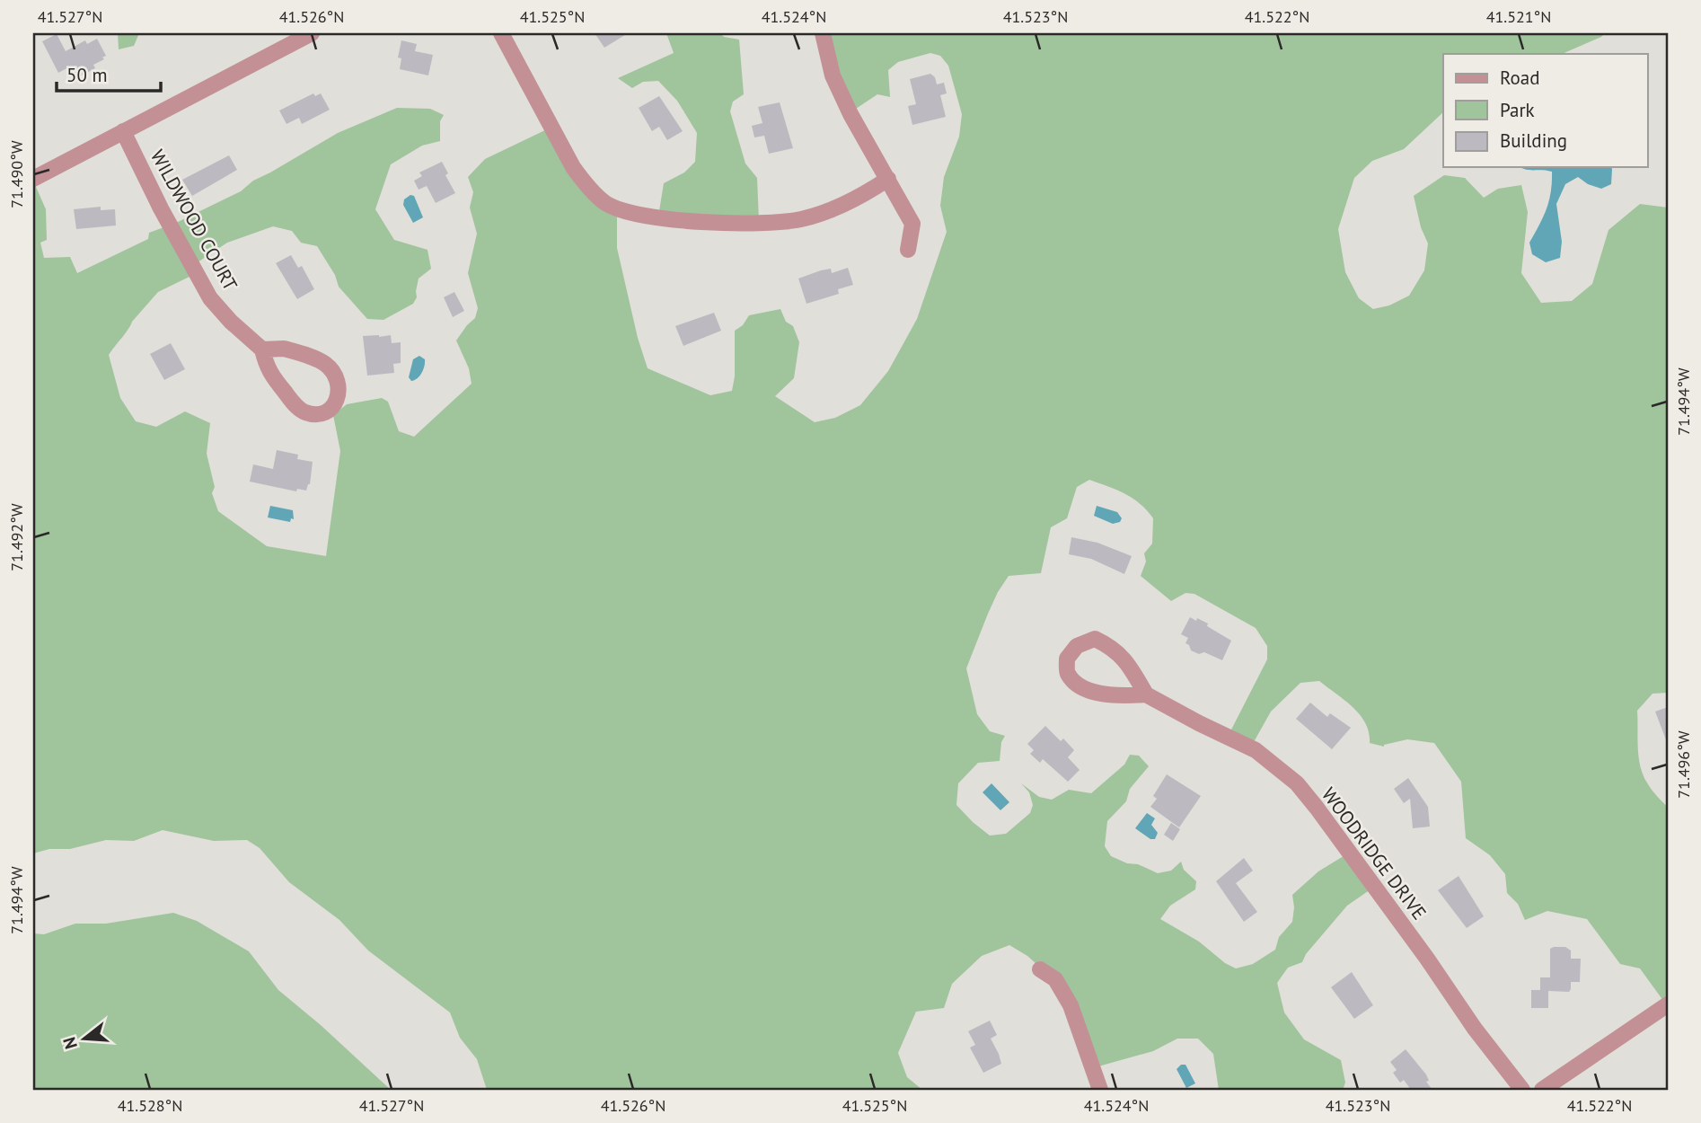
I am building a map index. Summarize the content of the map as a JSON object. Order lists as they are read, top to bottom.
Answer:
{
  "streets": {
    "street": ["WILDWOOD COURT", "WOODRIDGE DRIVE"]
  },
  "legend": ["Road", "Park", "Building"],
  "scale_bar": "50 m",
  "north": "left",
  "coordinates": [
    "41.527°N",
    "41.526°N",
    "41.525°N",
    "41.524°N",
    "41.523°N",
    "41.522°N",
    "41.521°N",
    "71.490°W",
    "71.494°W",
    "71.492°W",
    "71.496°W",
    "41.528°N"
  ]
}
